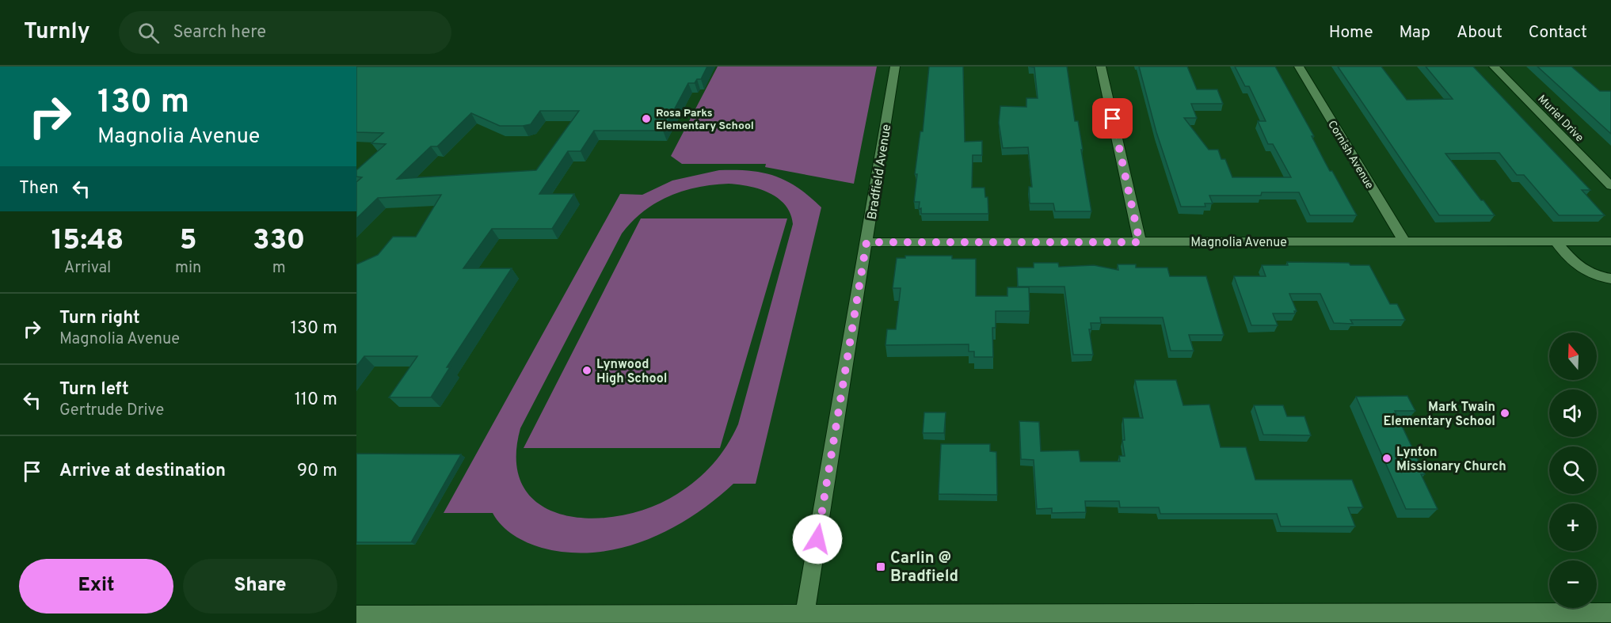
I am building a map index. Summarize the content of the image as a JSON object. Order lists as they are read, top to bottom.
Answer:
{
  "streets": {
    "street": [
      "Muriel Drive",
      "Cornish Avenue",
      "Bradfield Avenue",
      "Magnolia Avenue"
    ]
  },
  "crossings": [
    ["Cornish Avenue", "Magnolia Avenue"],
    ["Bradfield Avenue", "Magnolia Avenue"]
  ],
  "places": {
    "other": [
      "Rosa Parks Elementary School",
      "Lynwood High School",
      "Mark Twain Elementary School",
      "Lynton Missionary Church"
    ],
    "transit": ["Carlin @ Bradfield"]
  },
  "north": "top",
  "page": {
    "header": "Turnly",
    "search": "Search here",
    "nav": [
      "Home",
      "Map",
      "About",
      "Contact"
    ],
    "turn": ["130 m", "Magnolia Avenue"],
    "then": "Then",
    "eta": [
      "15:48",
      "Arrival",
      "5",
      "min",
      "330",
      "m"
    ],
    "list": [
      {
        "name": "Turn right",
        "note": "Magnolia Avenue",
        "value": "130 m"
      },
      {
        "name": "Turn left",
        "note": "Gertrude Drive",
        "value": "110 m"
      },
      {
        "name": "Arrive at destination",
        "value": "90 m"
      }
    ],
    "map_buttons": ["+", "−"],
    "buttons": ["Exit", "Share"]
  }
}
